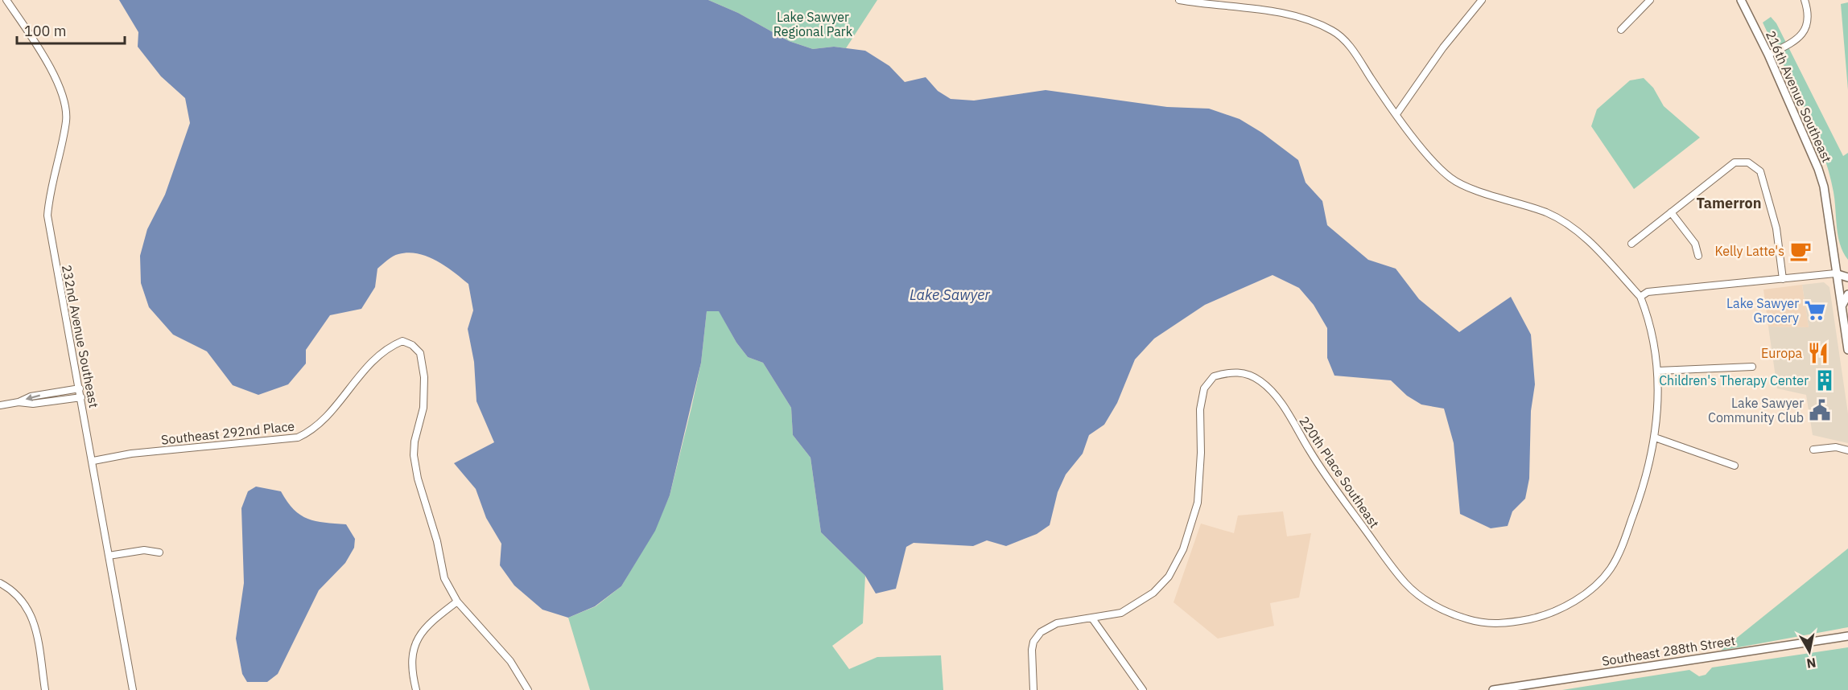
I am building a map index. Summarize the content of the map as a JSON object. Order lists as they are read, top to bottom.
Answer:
{
  "streets": {
    "street": [
      "216th Avenue Southeast",
      "232nd Avenue Southeast",
      "Southeast 292nd Place",
      "220th Place Southeast",
      "Southeast 288th Street"
    ]
  },
  "crossings": [
    ["232nd Avenue Southeast", "Southeast 292nd Place"]
  ],
  "districts": ["Tamerron"],
  "water": ["Lake Sawyer"],
  "parks": ["Lake Sawyer Regional Park"],
  "places": {
    "cafe": ["Kelly Latte's"],
    "supermarket": ["Lake Sawyer Grocery"],
    "restaurant": ["Europa"],
    "building": ["Children's Therapy Center"],
    "public building": ["Lake Sawyer Community Club"]
  },
  "scale_bar": "100 m",
  "north": "bottom"
}
